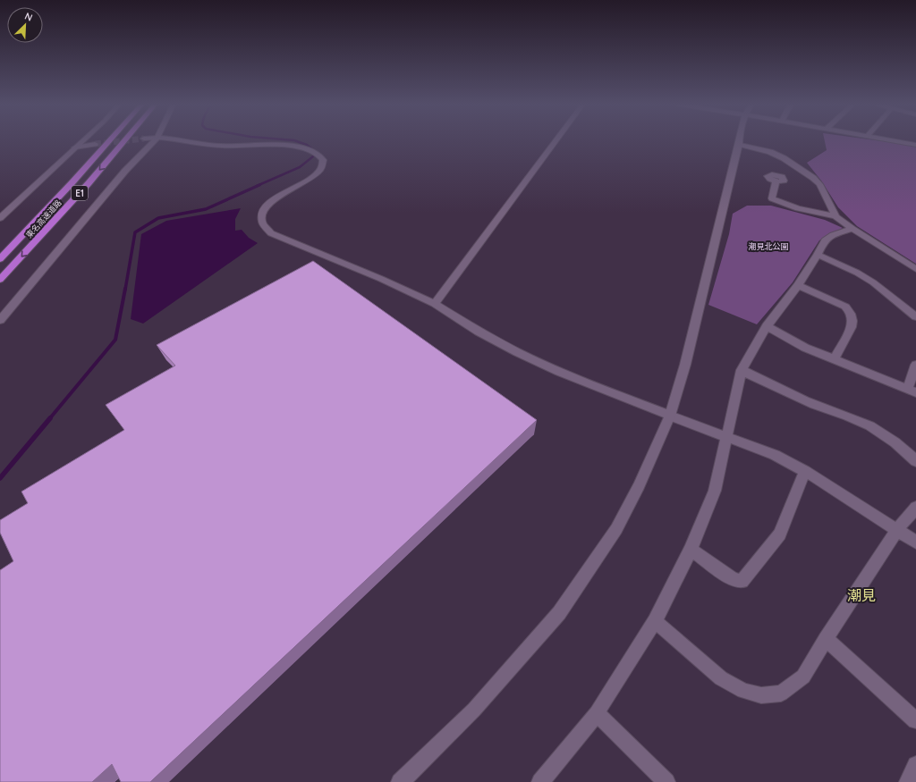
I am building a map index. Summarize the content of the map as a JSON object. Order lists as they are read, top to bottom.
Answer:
{
  "streets": {
    "highway": ["E1", "東名高速道路"]
  },
  "districts": ["潮見"],
  "parks": ["潮見北公園"],
  "north": "top right"
}
